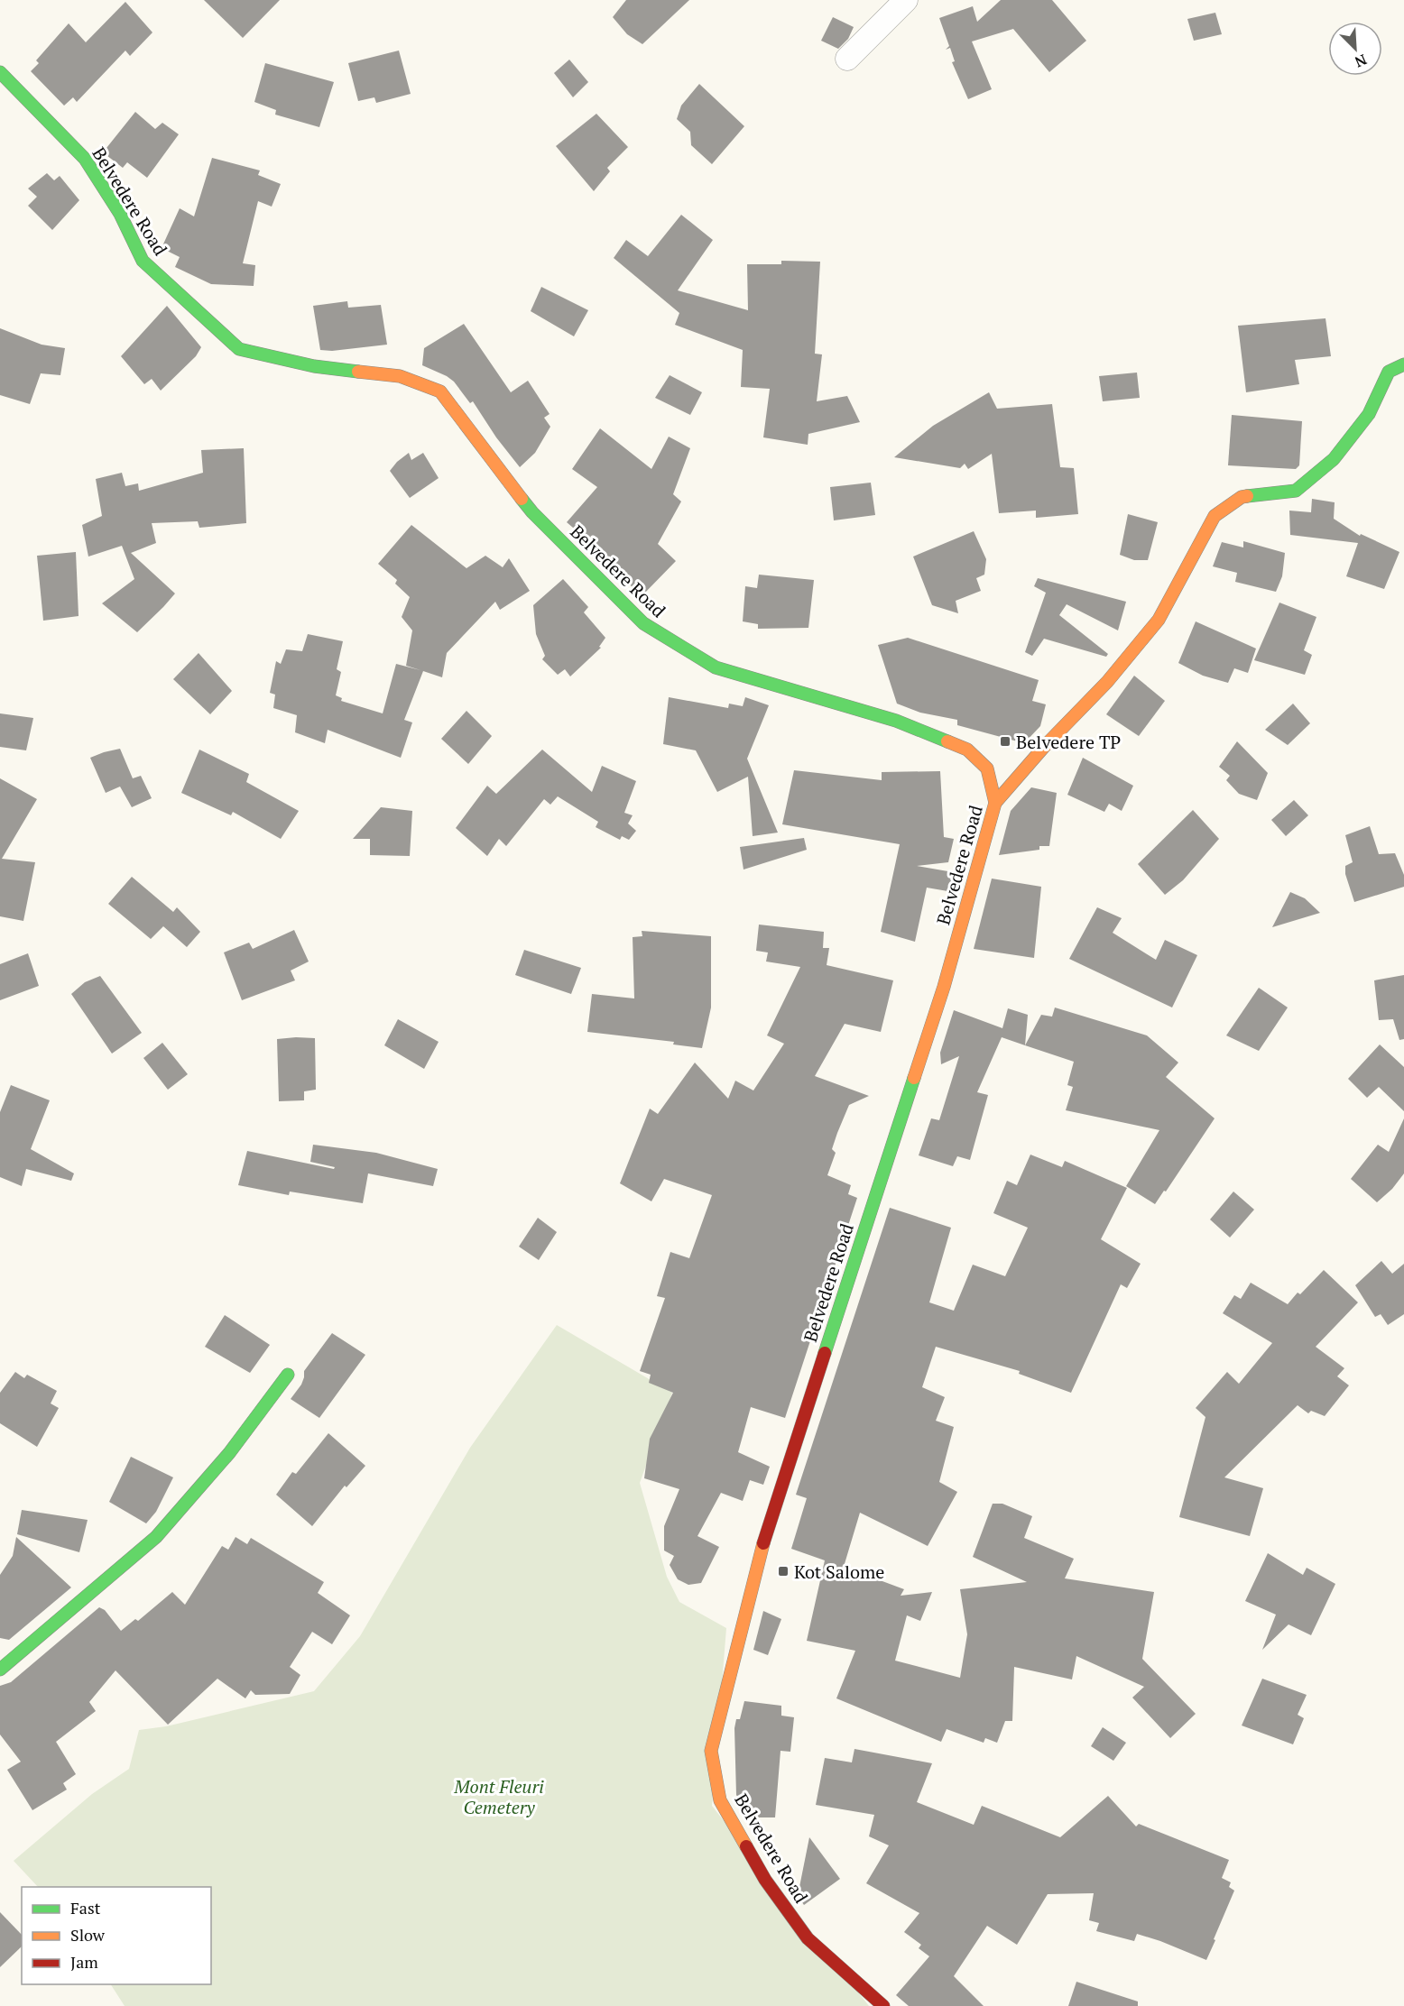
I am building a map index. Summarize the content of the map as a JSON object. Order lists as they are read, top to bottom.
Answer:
{
  "streets": {
    "street": ["Belvedere Road"]
  },
  "parks": ["Mont Fleuri Cemetery"],
  "places": {
    "transit": ["Belvedere TP", "Kot Salome"]
  },
  "legend": ["Fast", "Slow", "Jam"],
  "north": "bottom right"
}
